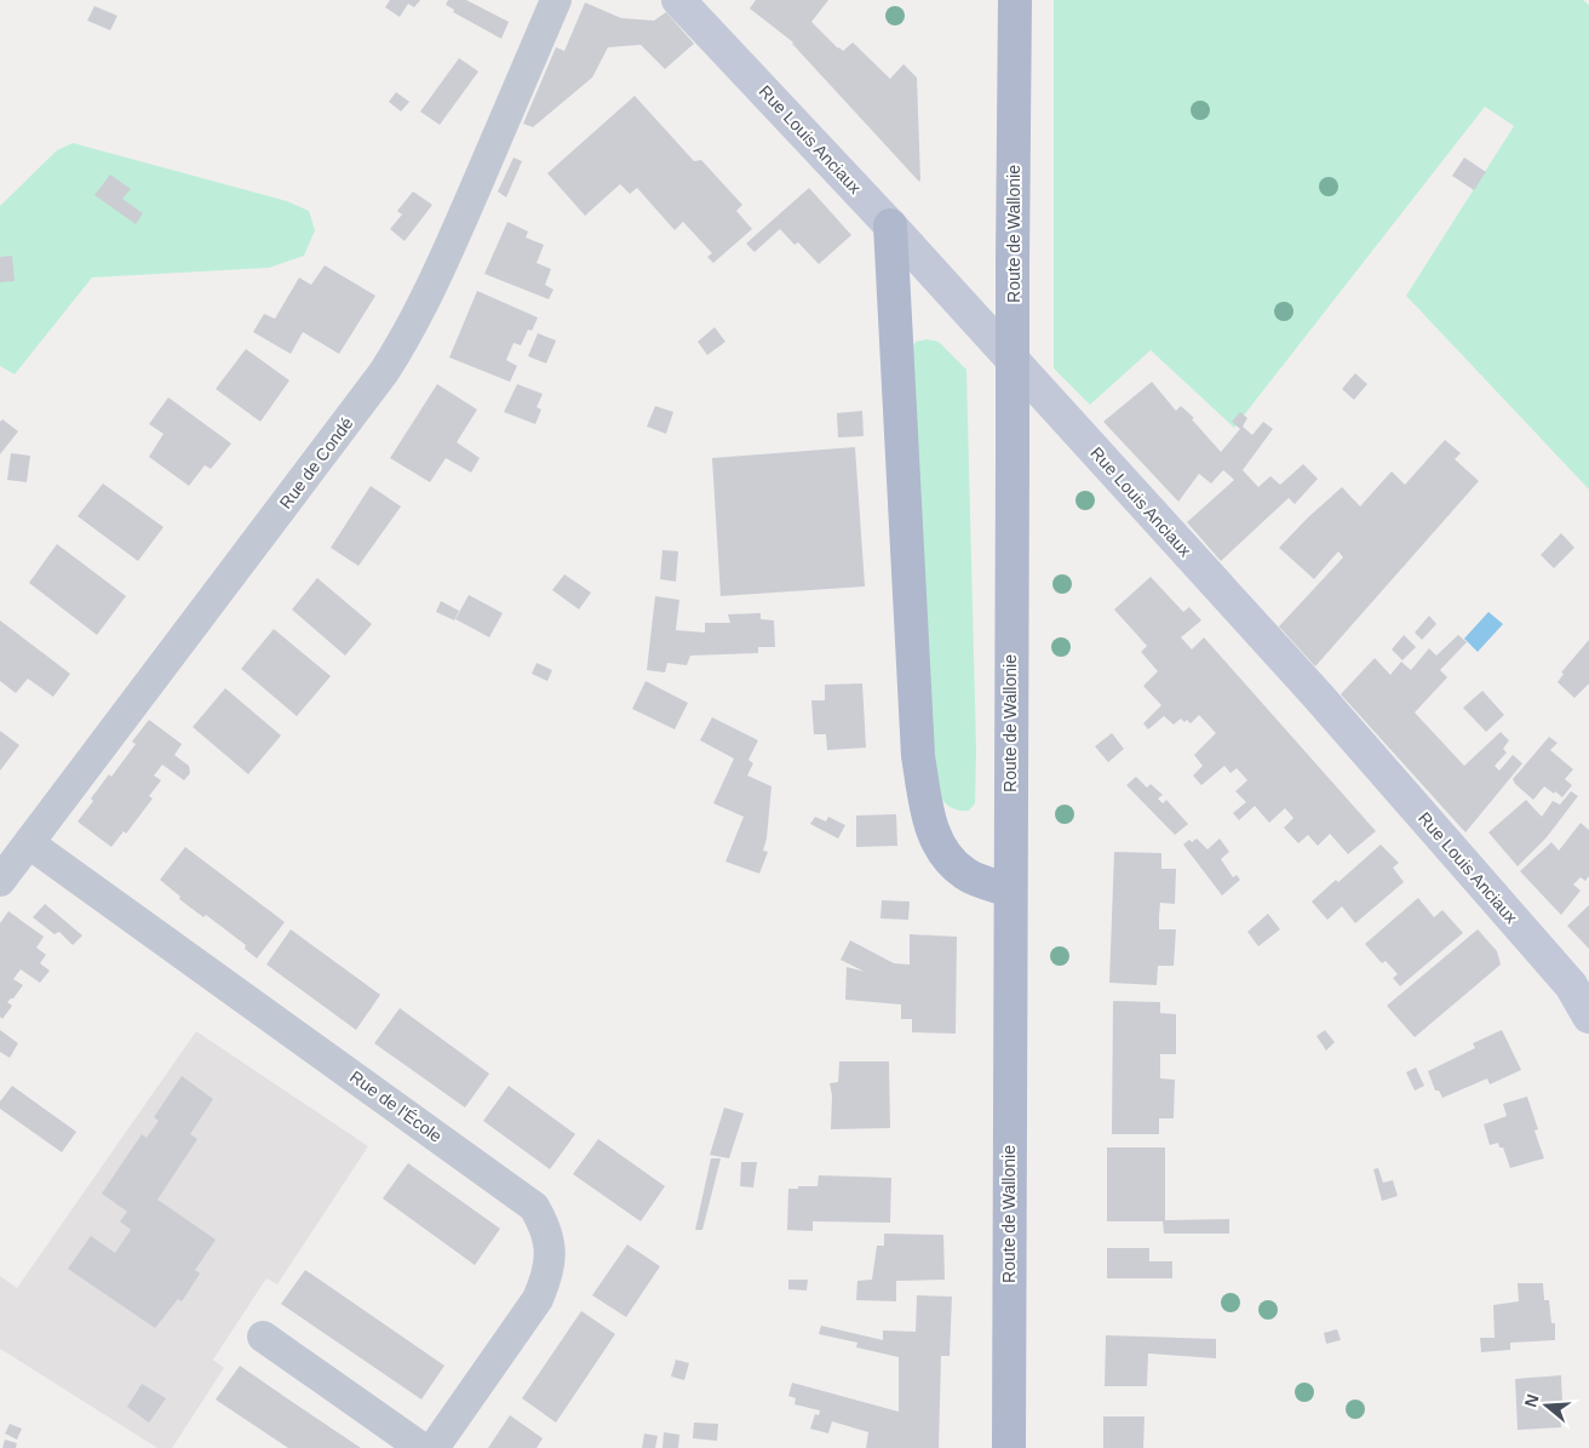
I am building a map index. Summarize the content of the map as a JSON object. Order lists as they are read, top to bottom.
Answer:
{
  "streets": {
    "main road": ["Route de Wallonie"],
    "street": ["Rue Louis Anciaux", "Rue de Condé", "Rue de l'École"]
  },
  "crossings": [
    ["Rue de Condé", "Rue de l'École"]
  ],
  "north": "left"
}
